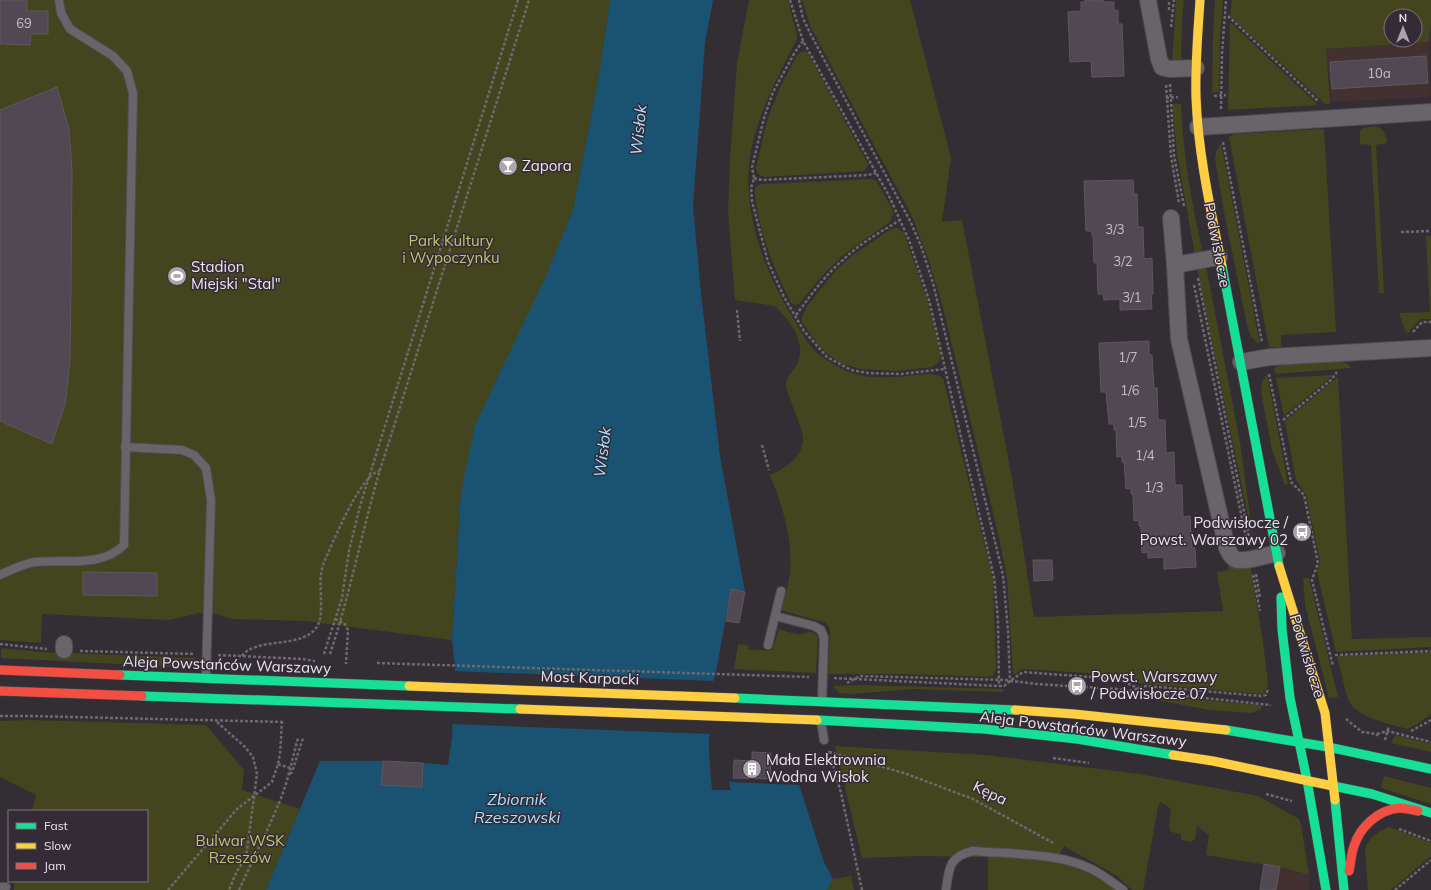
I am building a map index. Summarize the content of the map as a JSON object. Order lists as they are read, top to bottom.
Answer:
{
  "streets": {
    "main road": ["Podwisłocze", "Aleja Powstańców Warszawy", "Most Karpacki"],
    "path": ["Kępa"]
  },
  "crossings": [
    ["Podwisłocze", "Aleja Powstańców Warszawy"],
    ["Aleja Powstańców Warszawy", "Most Karpacki"]
  ],
  "water": ["Wisłok", "Zbiornik Rzeszowski"],
  "parks": ["Park Kultury i Wypoczynku", "Bulwar WSK Rzeszów"],
  "places": {
    "bar": ["Zapora"],
    "sports": ["Stadion Miejski \"Stal\""],
    "bus stop": ["Podwisłocze / Powst. Warszawy 02", "Powst. Warszawy / Podwisłocze 07"],
    "building": ["Mała Elektrownia Wodna Wisłok"]
  },
  "house_numbers": [
    "69",
    "10a",
    "3/3",
    "3/2",
    "3/1",
    "1/7",
    "1/6",
    "1/5",
    "1/4",
    "1/3"
  ],
  "legend": ["Fast", "Slow", "Jam"],
  "north": "top"
}
